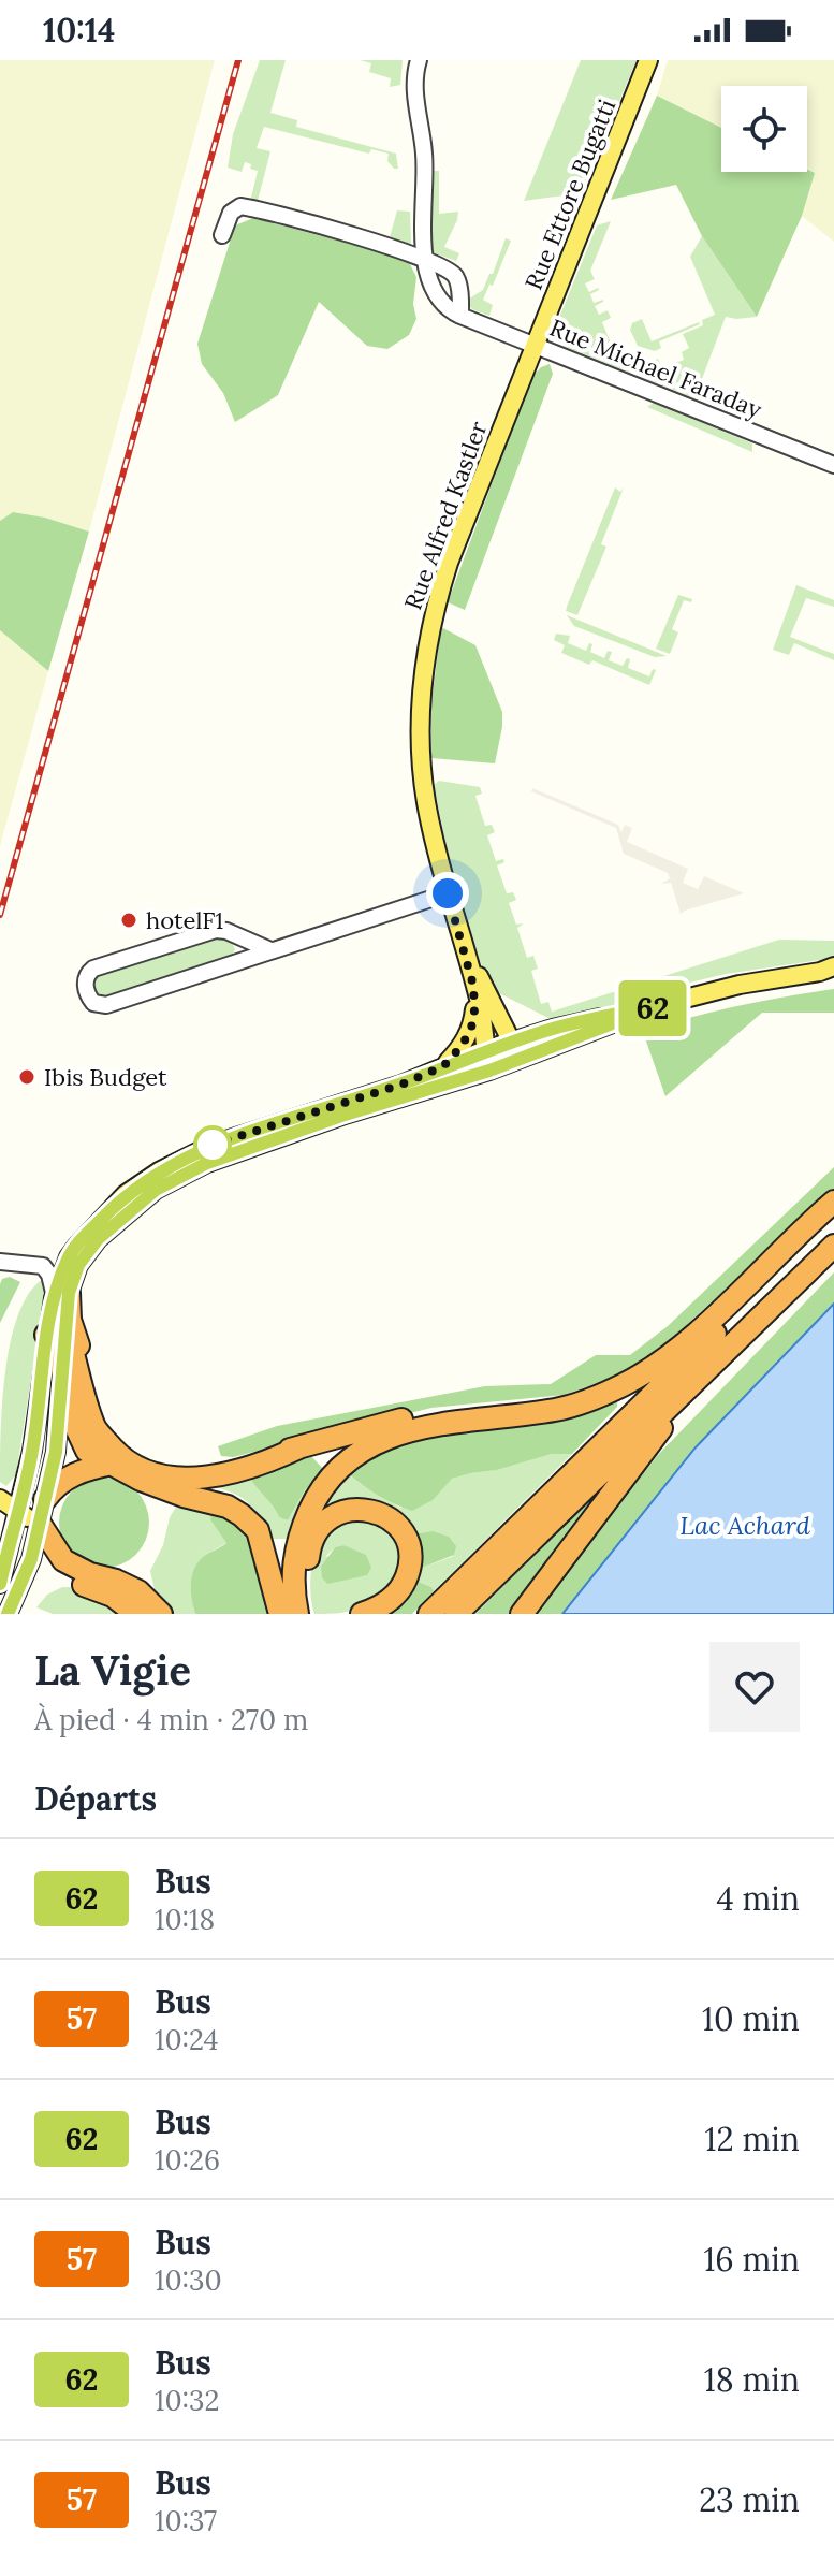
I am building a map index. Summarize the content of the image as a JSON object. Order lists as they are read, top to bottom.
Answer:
{
  "streets": {
    "main road": ["Rue Ettore Bugatti", "Rue Alfred Kastler"],
    "street": ["Rue Michael Faraday"]
  },
  "crossings": [
    ["Rue Ettore Bugatti", "Rue Michael Faraday"],
    ["Rue Ettore Bugatti", "Rue Alfred Kastler"],
    ["Rue Michael Faraday", "Rue Alfred Kastler"]
  ],
  "water": ["Lac Achard"],
  "places": ["hotelF1", "Ibis Budget"],
  "lines": ["bus line 62"],
  "page": {
    "status": "10:14",
    "on_map": "62",
    "heading": [
      ["La Vigie", "À pied · 4 min · 270 m"],
      "Départs"
    ],
    "list": [
      {
        "mark": "62",
        "name": "Bus",
        "note": "10:18",
        "value": "4 min"
      },
      {
        "mark": "57",
        "name": "Bus",
        "note": "10:24",
        "value": "10 min"
      },
      {
        "mark": "62",
        "name": "Bus",
        "note": "10:26",
        "value": "12 min"
      },
      {
        "mark": "57",
        "name": "Bus",
        "note": "10:30",
        "value": "16 min"
      },
      {
        "mark": "62",
        "name": "Bus",
        "note": "10:32",
        "value": "18 min"
      },
      {
        "mark": "57",
        "name": "Bus",
        "note": "10:37",
        "value": "23 min"
      }
    ]
  }
}
